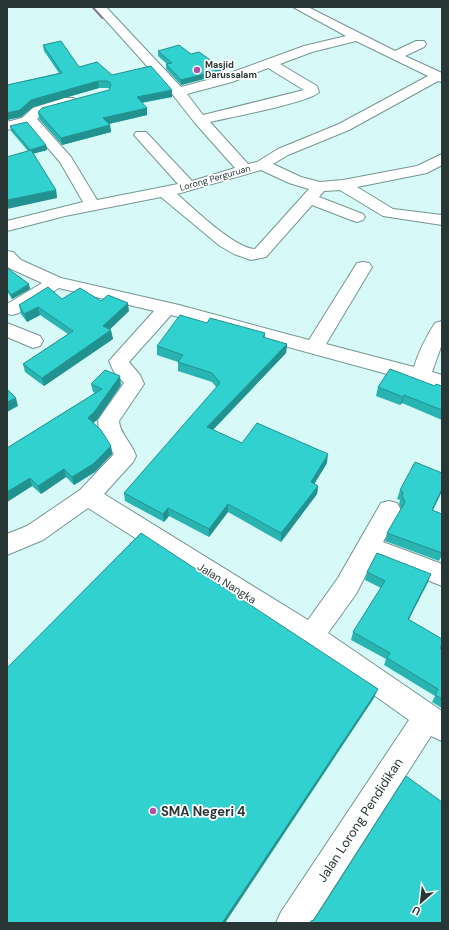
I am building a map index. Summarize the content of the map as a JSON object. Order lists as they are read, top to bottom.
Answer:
{
  "streets": {
    "street": ["Lorong Perguruan", "Jalan Nangka", "Jalan Lorong Pendidikan"]
  },
  "crossings": [
    ["Jalan Nangka", "Jalan Lorong Pendidikan"]
  ],
  "places": ["Masjid Darussalam", "SMA Negeri 4"],
  "north": "bottom left"
}
